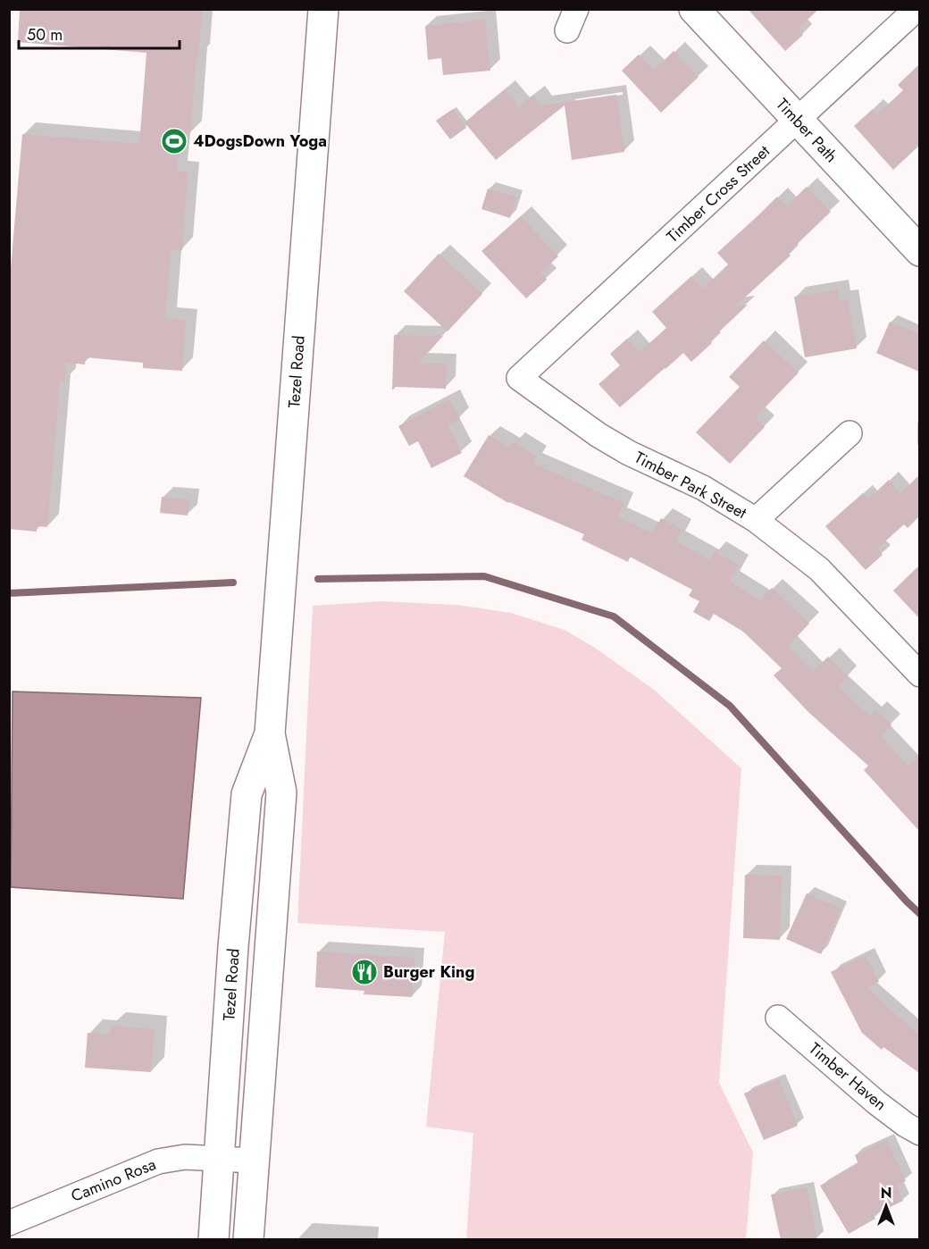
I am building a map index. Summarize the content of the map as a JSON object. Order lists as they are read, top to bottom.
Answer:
{
  "streets": {
    "main road": ["Timber Path", "Tezel Road"],
    "street": [
      "Timber Cross Street",
      "Timber Park Street",
      "Timber Haven",
      "Camino Rosa"
    ]
  },
  "crossings": [
    ["Timber Path", "Timber Cross Street"],
    ["Timber Cross Street", "Timber Park Street"],
    ["Tezel Road", "Camino Rosa"]
  ],
  "places": {
    "sports": ["4DogsDown Yoga"],
    "restaurant": ["Burger King"]
  },
  "scale_bar": "50 m",
  "north": "top"
}
